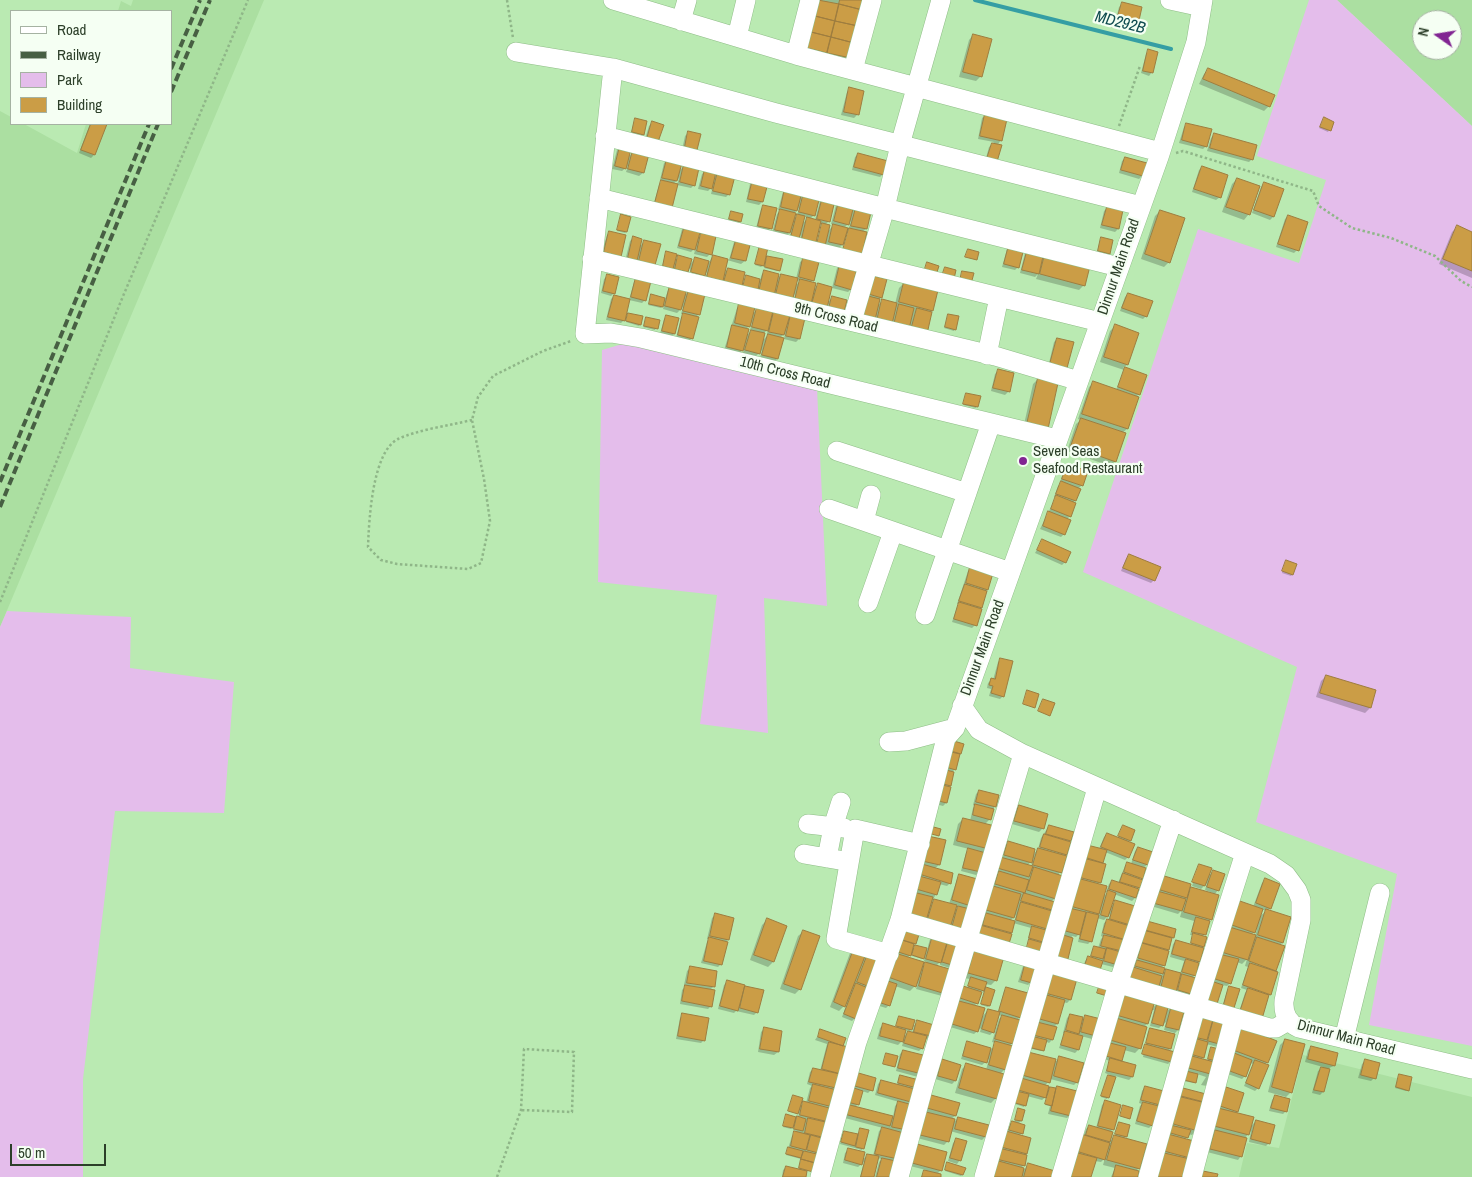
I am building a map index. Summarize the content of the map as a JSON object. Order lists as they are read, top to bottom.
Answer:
{
  "streets": {
    "street": ["Dinnur Main Road", "9th Cross Road", "10th Cross Road"]
  },
  "crossings": [
    ["Dinnur Main Road", "9th Cross Road"],
    ["Dinnur Main Road", "10th Cross Road"]
  ],
  "water": ["MD292B"],
  "places": ["Seven Seas Seafood Restaurant"],
  "legend": [
    "Road",
    "Railway",
    "Park",
    "Building"
  ],
  "scale_bar": "50 m",
  "north": "left"
}
